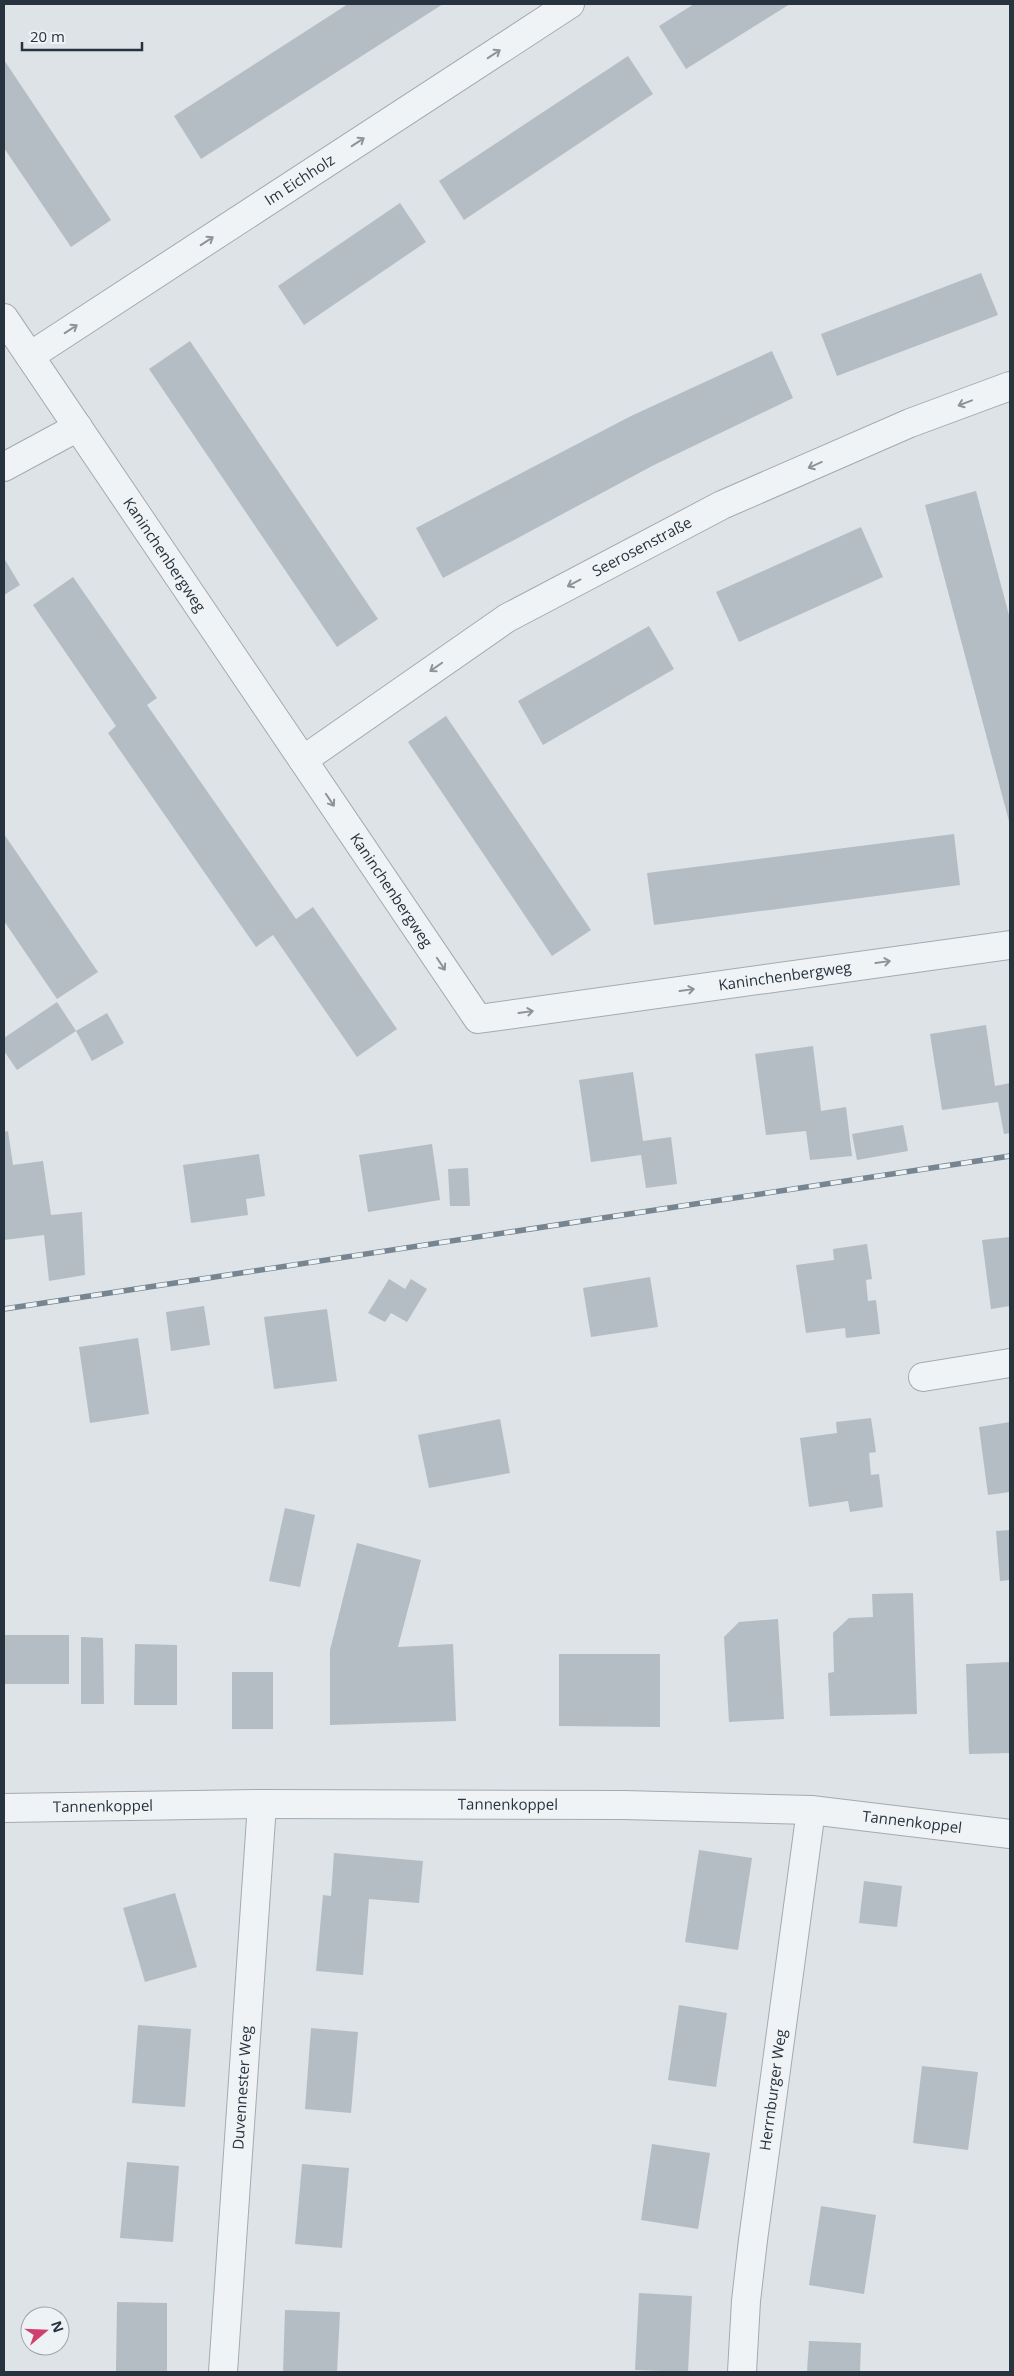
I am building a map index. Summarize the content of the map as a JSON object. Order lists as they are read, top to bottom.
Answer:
{
  "streets": {
    "street": [
      "Im Eichholz",
      "Seerosenstraße",
      "Kaninchenbergweg",
      "Tannenkoppel",
      "Duvennester Weg",
      "Herrnburger Weg"
    ]
  },
  "crossings": [
    ["Im Eichholz", "Kaninchenbergweg"],
    ["Seerosenstraße", "Kaninchenbergweg"],
    ["Tannenkoppel", "Duvennester Weg"],
    ["Tannenkoppel", "Herrnburger Weg"]
  ],
  "one_way": ["Im Eichholz", "Seerosenstraße", "Kaninchenbergweg"],
  "scale_bar": "20 m",
  "north": "right"
}
